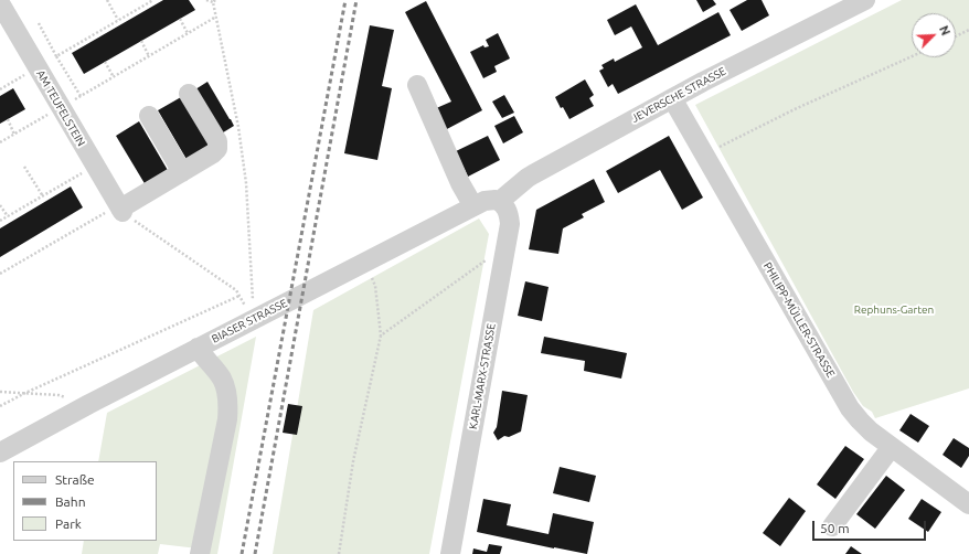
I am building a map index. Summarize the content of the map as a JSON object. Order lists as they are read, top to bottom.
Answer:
{
  "streets": {
    "street": [
      "JEVERSCHE STRASSE",
      "AM TEUFELSTEIN",
      "PHILIPP-MÜLLER-STRASSE",
      "BIASER STRASSE",
      "KARL-MARX-STRASSE"
    ]
  },
  "crossings": [
    ["JEVERSCHE STRASSE", "PHILIPP-MÜLLER-STRASSE"],
    ["JEVERSCHE STRASSE", "BIASER STRASSE"],
    ["JEVERSCHE STRASSE", "KARL-MARX-STRASSE"],
    ["BIASER STRASSE", "KARL-MARX-STRASSE"]
  ],
  "parks": ["Rephuns-Garten"],
  "legend": ["Straße", "Bahn", "Park"],
  "scale_bar": "50 m",
  "north": "top right"
}
